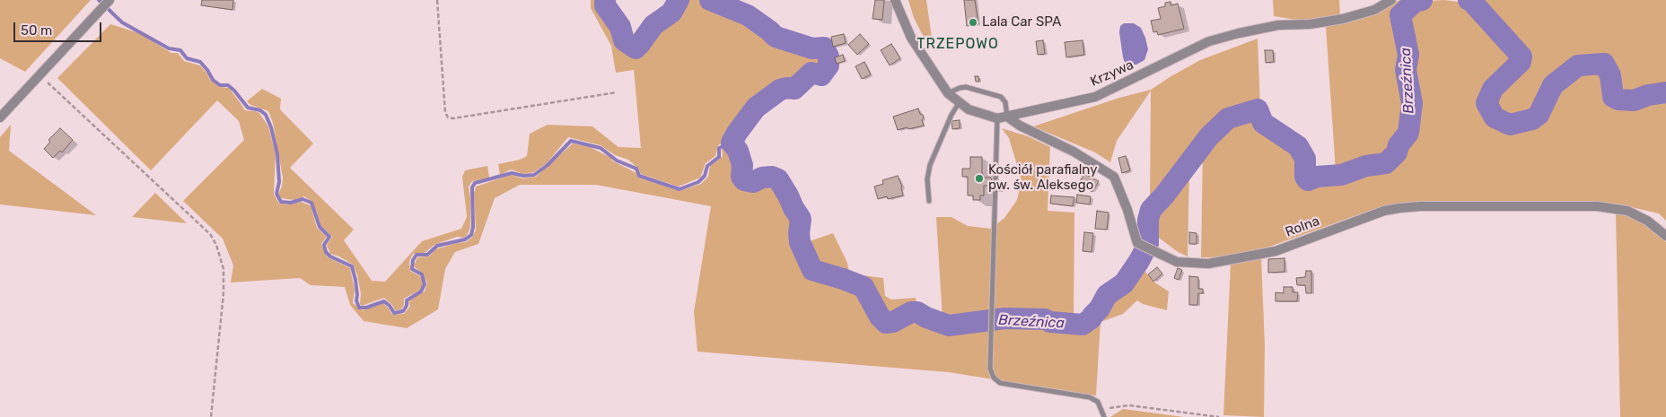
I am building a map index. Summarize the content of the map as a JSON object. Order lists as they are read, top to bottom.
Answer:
{
  "streets": {
    "street": ["Krzywa", "Rolna"]
  },
  "crossings": [
    ["Krzywa", "Rolna"]
  ],
  "districts": ["TRZEPOWO"],
  "water": ["Brzeźnica"],
  "places": ["Lala Car SPA", "Kościół parafialny pw. św. Aleksego"],
  "scale_bar": "50 m"
}
